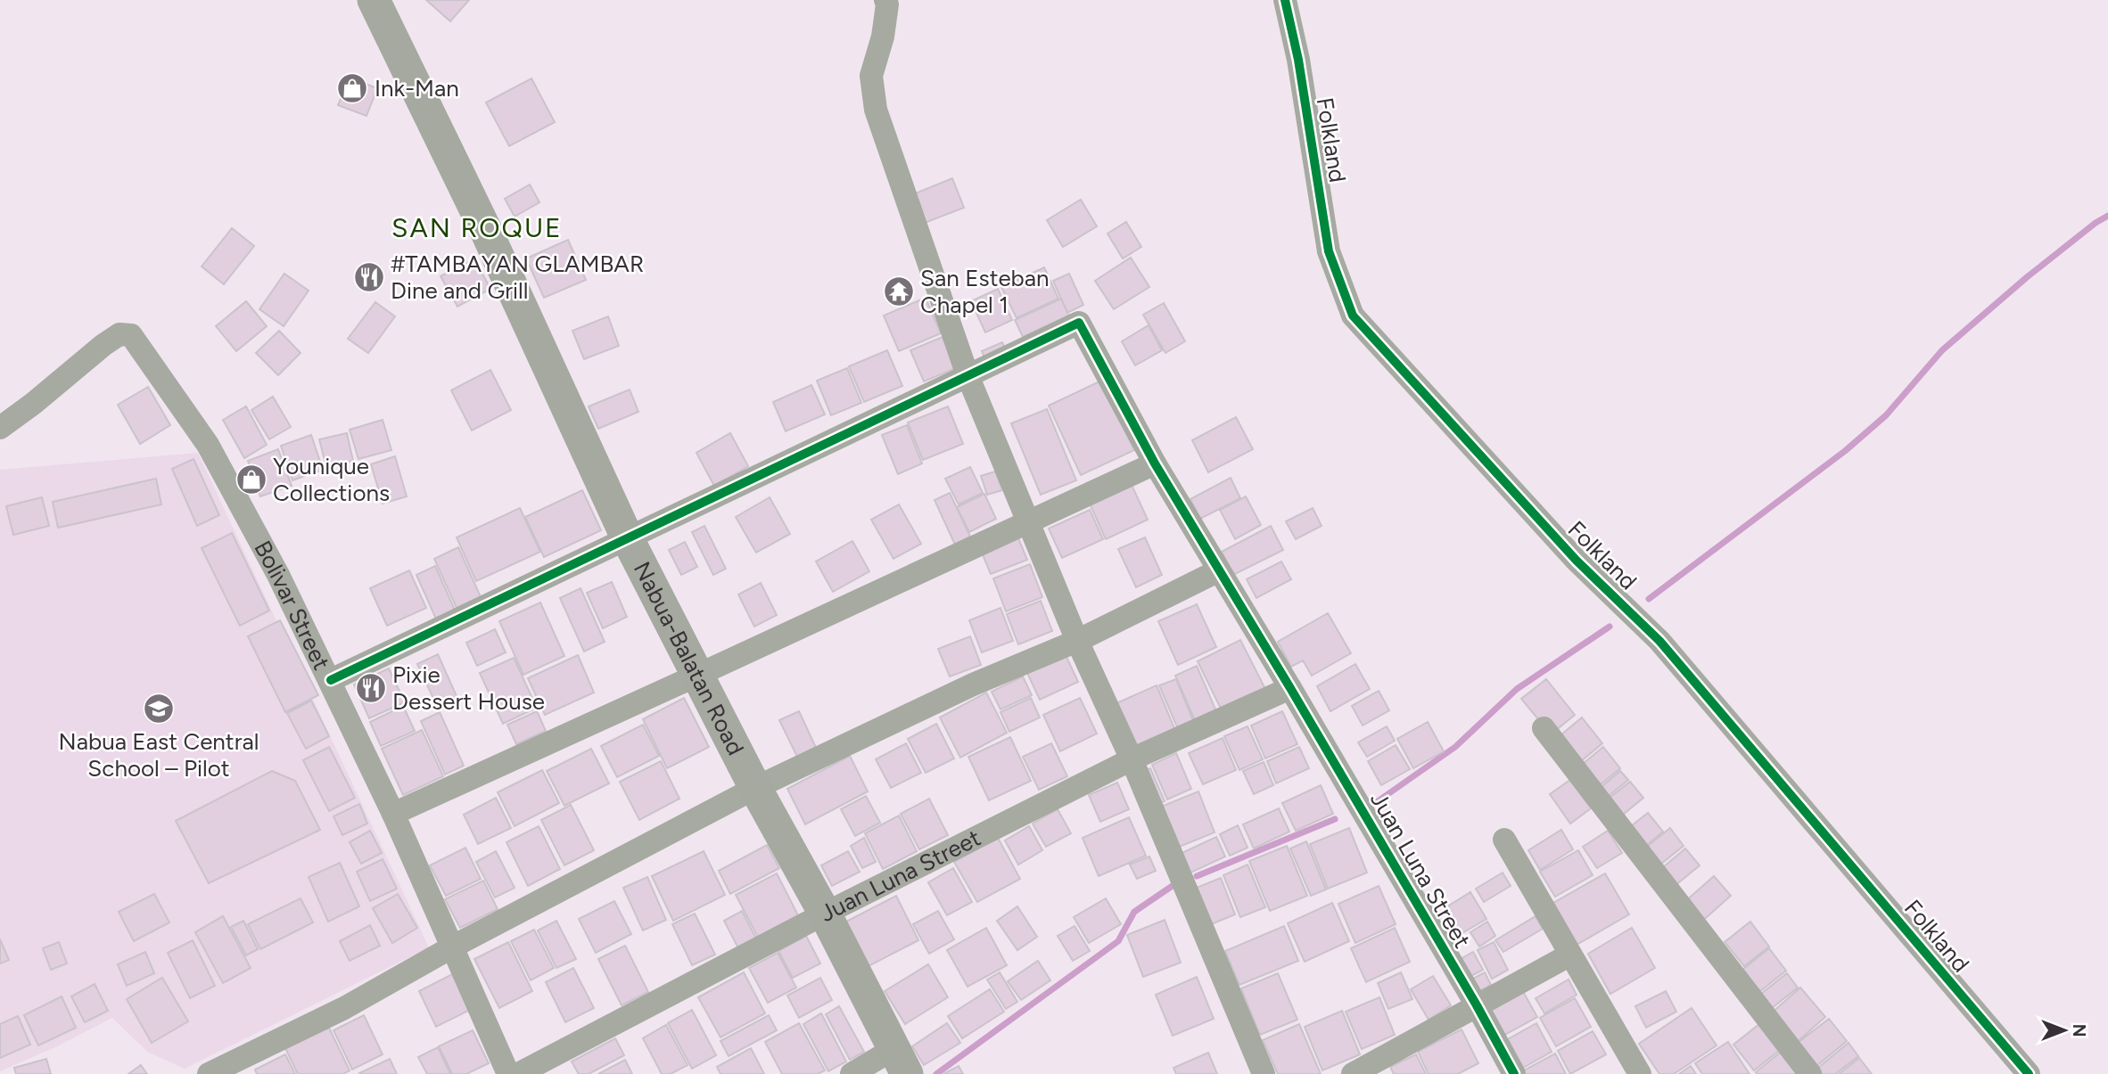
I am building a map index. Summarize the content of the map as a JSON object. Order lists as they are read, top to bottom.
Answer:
{
  "streets": {
    "main road": ["Nabua-Balatan Road"],
    "street": ["Folkland", "Bolivar Street", "Juan Luna Street"]
  },
  "crossings": [
    ["Nabua-Balatan Road", "Juan Luna Street"]
  ],
  "districts": ["SAN ROQUE"],
  "places": {
    "shop": ["Ink-Man", "Younique Collections"],
    "restaurant": ["#TAMBAYAN GLAMBAR Dine and Grill", "Pixie Dessert House"],
    "temple": ["San Esteban Chapel 1"],
    "school or university": ["Nabua East Central School – Pilot"]
  },
  "north": "right"
}
